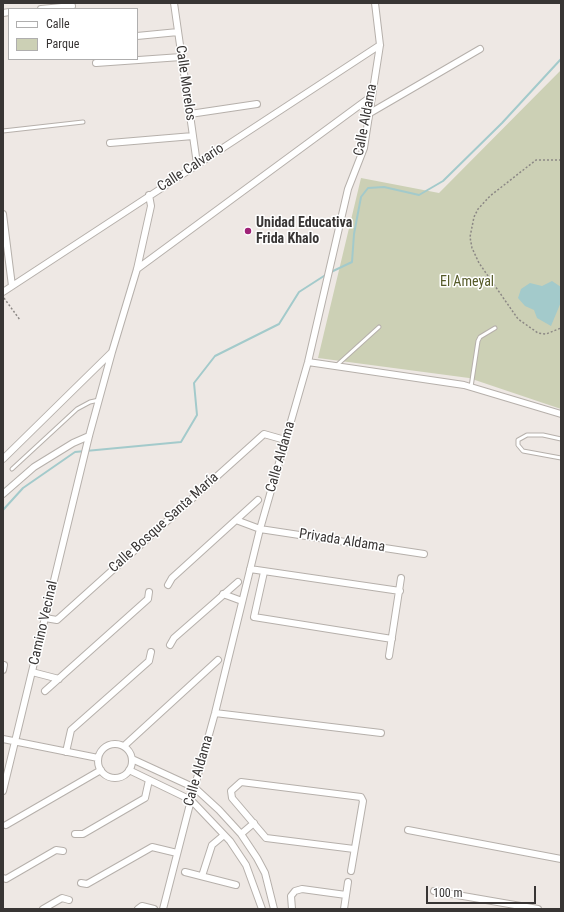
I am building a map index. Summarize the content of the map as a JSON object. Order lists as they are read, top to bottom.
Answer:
{
  "streets": {
    "street": [
      "Calle Morelos",
      "Calle Aldama",
      "Calle Calvario",
      "Calle Bosque Santa María",
      "Privada Aldama",
      "Camino Vecinal"
    ]
  },
  "crossings": [
    ["Calle Morelos", "Calle Calvario"],
    ["Calle Aldama", "Calle Calvario"],
    ["Calle Aldama", "Calle Bosque Santa María"],
    ["Calle Aldama", "Privada Aldama"],
    ["Calle Bosque Santa María", "Camino Vecinal"]
  ],
  "parks": ["El Ameyal"],
  "places": ["Unidad Educativa Frida Khalo"],
  "legend": ["Calle", "Parque"],
  "scale_bar": "100 m"
}
